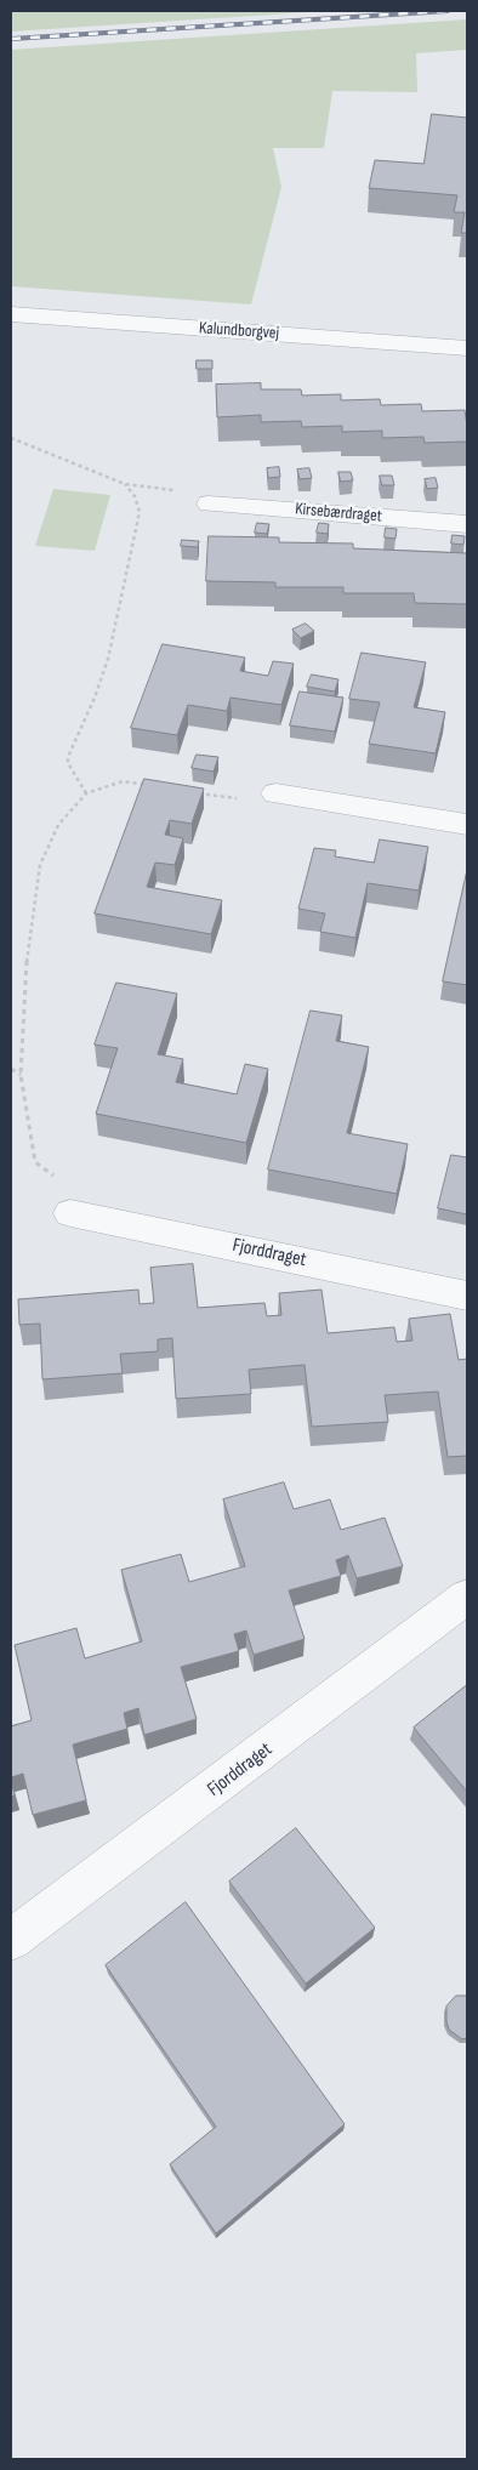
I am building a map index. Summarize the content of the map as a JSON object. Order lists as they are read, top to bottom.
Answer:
{
  "streets": {
    "street": ["Kalundborgvej", "Kirsebærdraget", "Fjorddraget"]
  }
}
